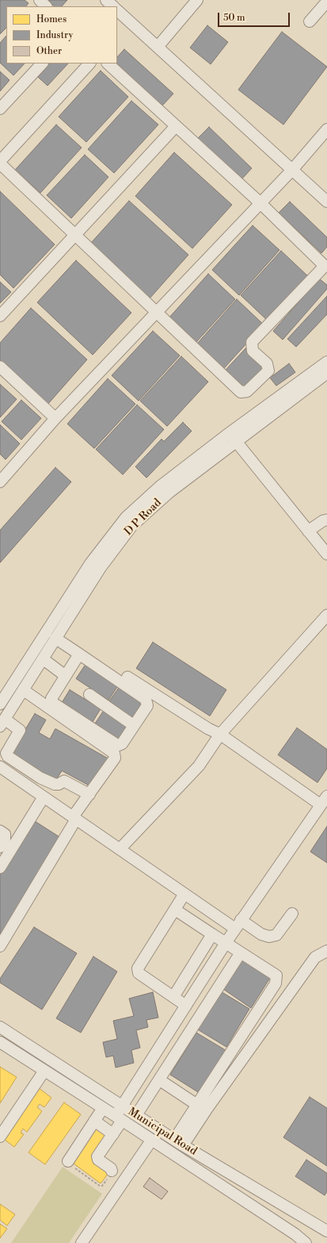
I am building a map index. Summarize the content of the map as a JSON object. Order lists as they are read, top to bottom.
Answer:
{
  "streets": {
    "street": ["D P Road", "Municipal Road"]
  },
  "legend": ["Homes", "Industry", "Other"],
  "scale_bar": "50 m"
}
